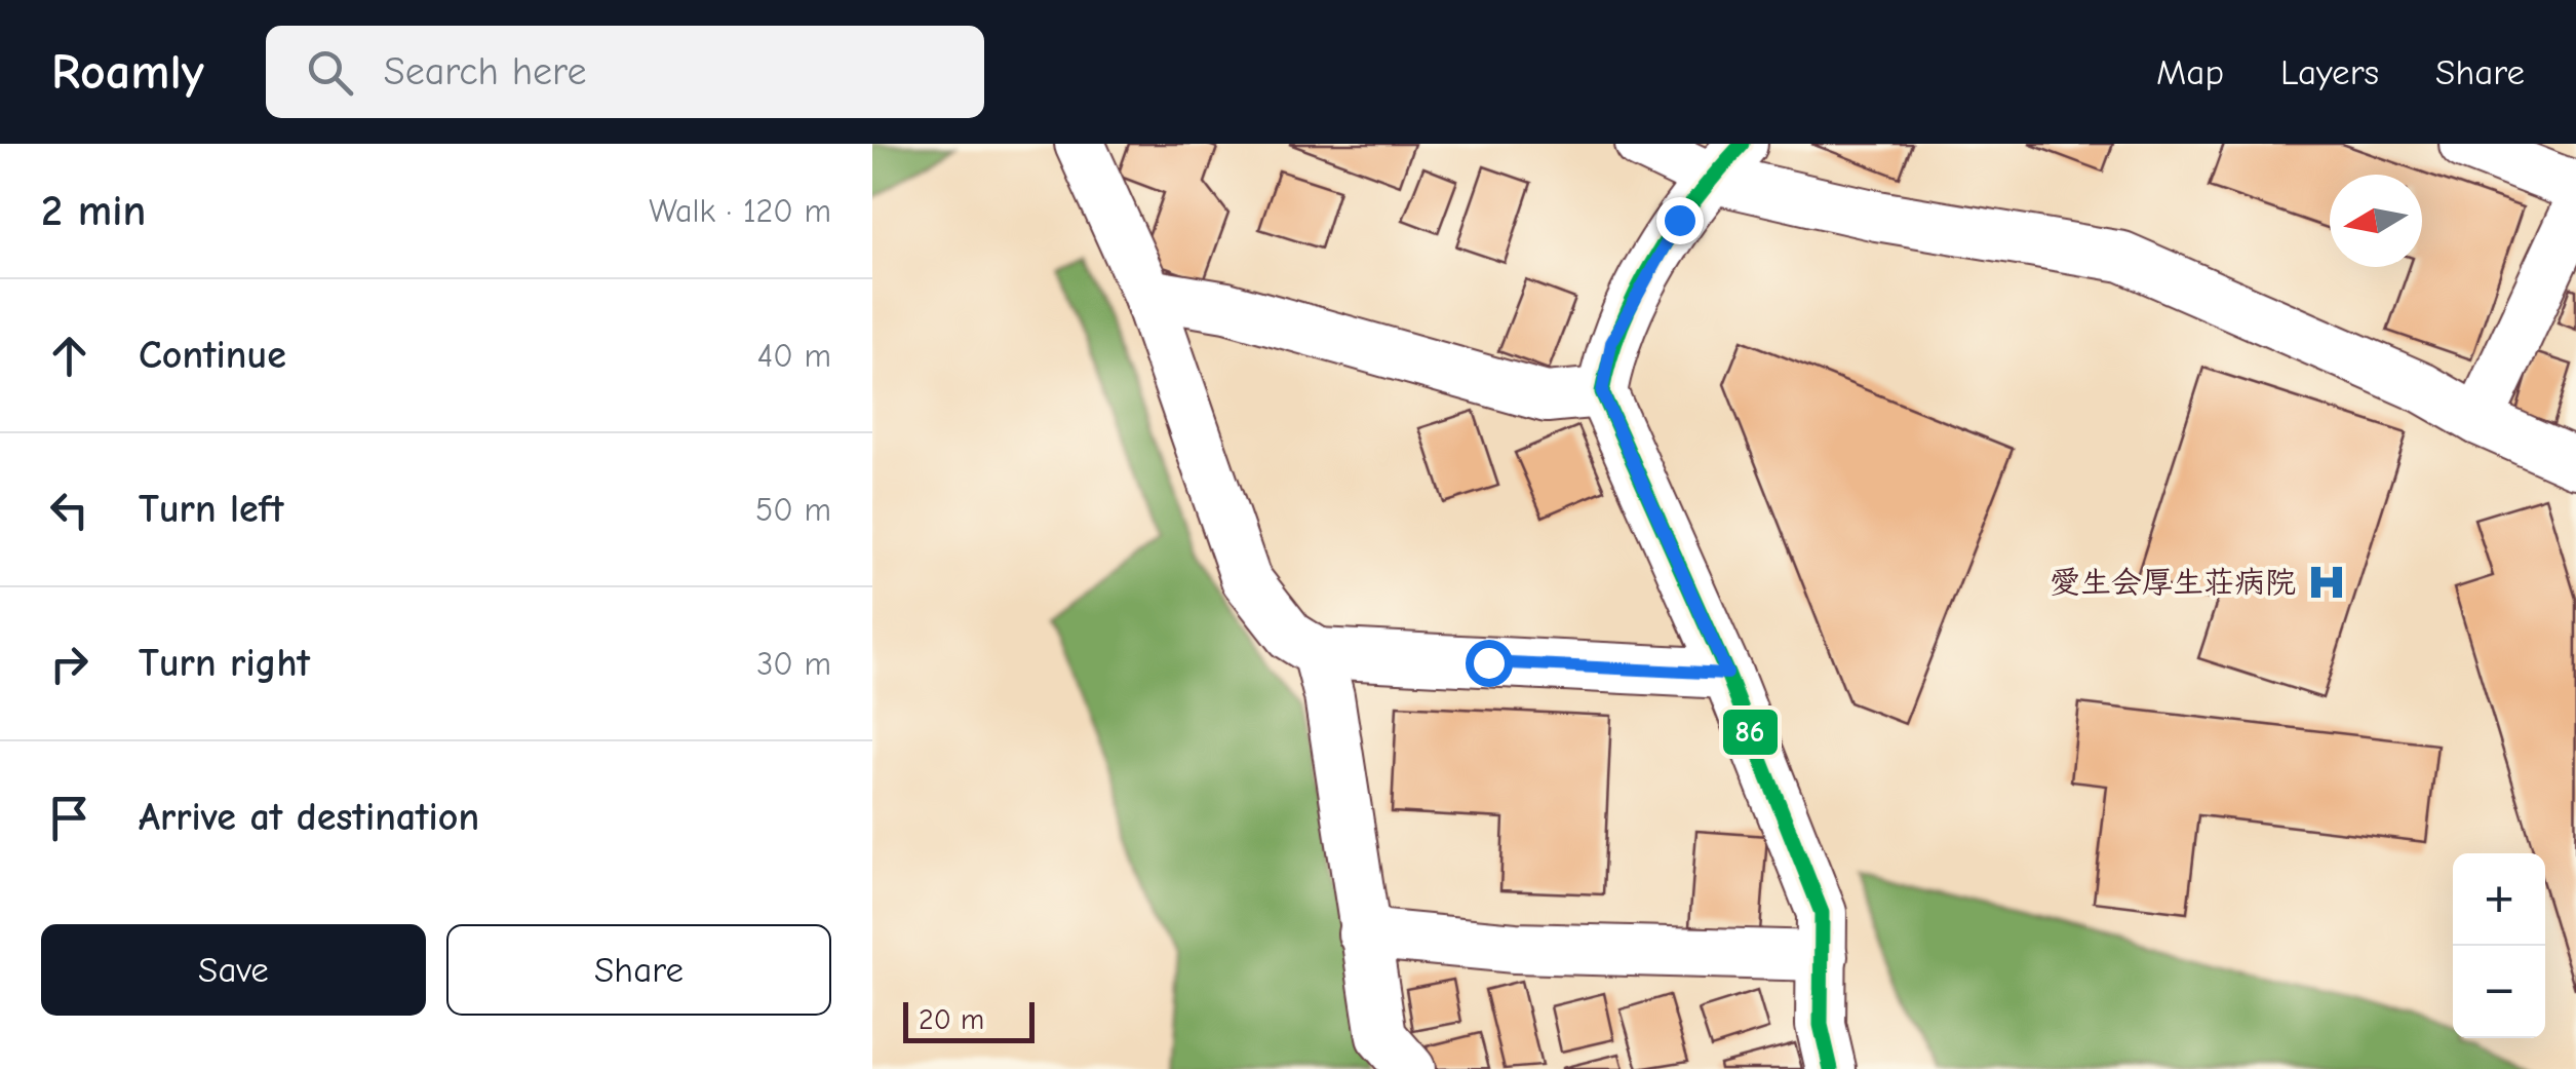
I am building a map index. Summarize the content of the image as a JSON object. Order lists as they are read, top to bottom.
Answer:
{
  "places": {
    "hospital": ["愛生会厚生荘病院"]
  },
  "lines": ["transit line 86"],
  "scale_bar": "20 m",
  "north": "left",
  "page": {
    "header": "Roamly",
    "search": "Search here",
    "nav": ["Map", "Layers", "Share"],
    "heading": ["2 min", "Walk · 120 m"],
    "list": [
      ["Continue", "40 m"],
      ["Turn left", "50 m"],
      ["Turn right", "30 m"],
      "Arrive at destination"
    ],
    "map_buttons": ["+", "−"],
    "buttons": ["Save", "Share"],
    "scale": "20 m"
  }
}
